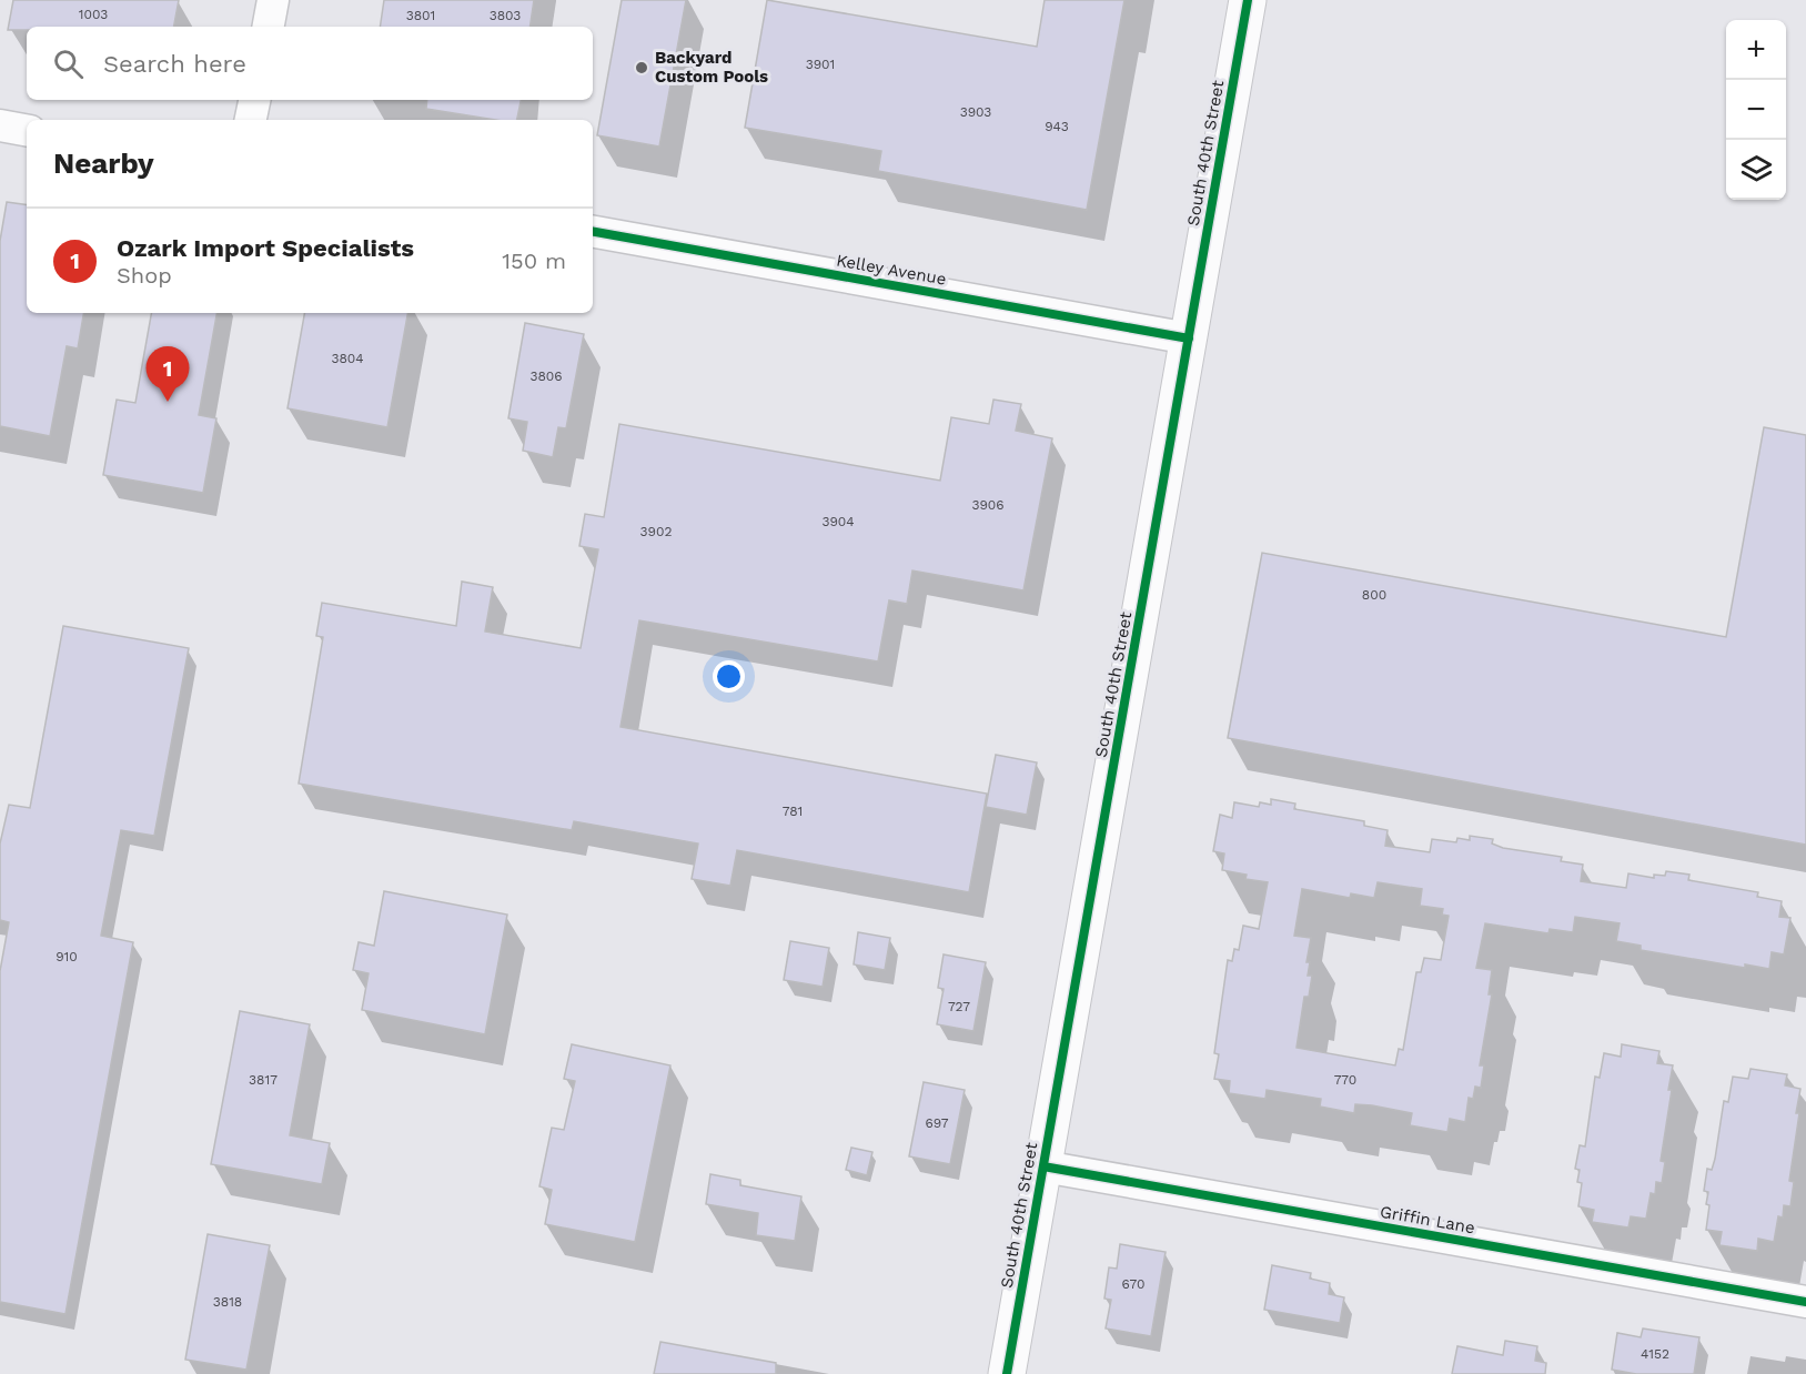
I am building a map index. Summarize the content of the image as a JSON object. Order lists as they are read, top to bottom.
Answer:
{
  "streets": {
    "street": ["South 40th Street", "Kelley Avenue", "Griffin Lane"]
  },
  "crossings": [
    ["South 40th Street", "Kelley Avenue"],
    ["South 40th Street", "Griffin Lane"]
  ],
  "places": ["Backyard Custom Pools"],
  "house_numbers": [
    "1003",
    "3801",
    "3803",
    "3901",
    "3903",
    "943",
    "3804",
    "3806",
    "3906",
    "3904",
    "3902",
    "800",
    "781",
    "910",
    "727",
    "3817",
    "770",
    "697",
    "670",
    "3818",
    "4152"
  ],
  "page": {
    "map_buttons": ["+", "−"],
    "search": "Search here",
    "heading": "Nearby",
    "list": [
      {
        "mark": "1",
        "name": "Ozark Import Specialists",
        "note": "Shop",
        "value": "150 m"
      }
    ],
    "pins": "1"
  }
}
